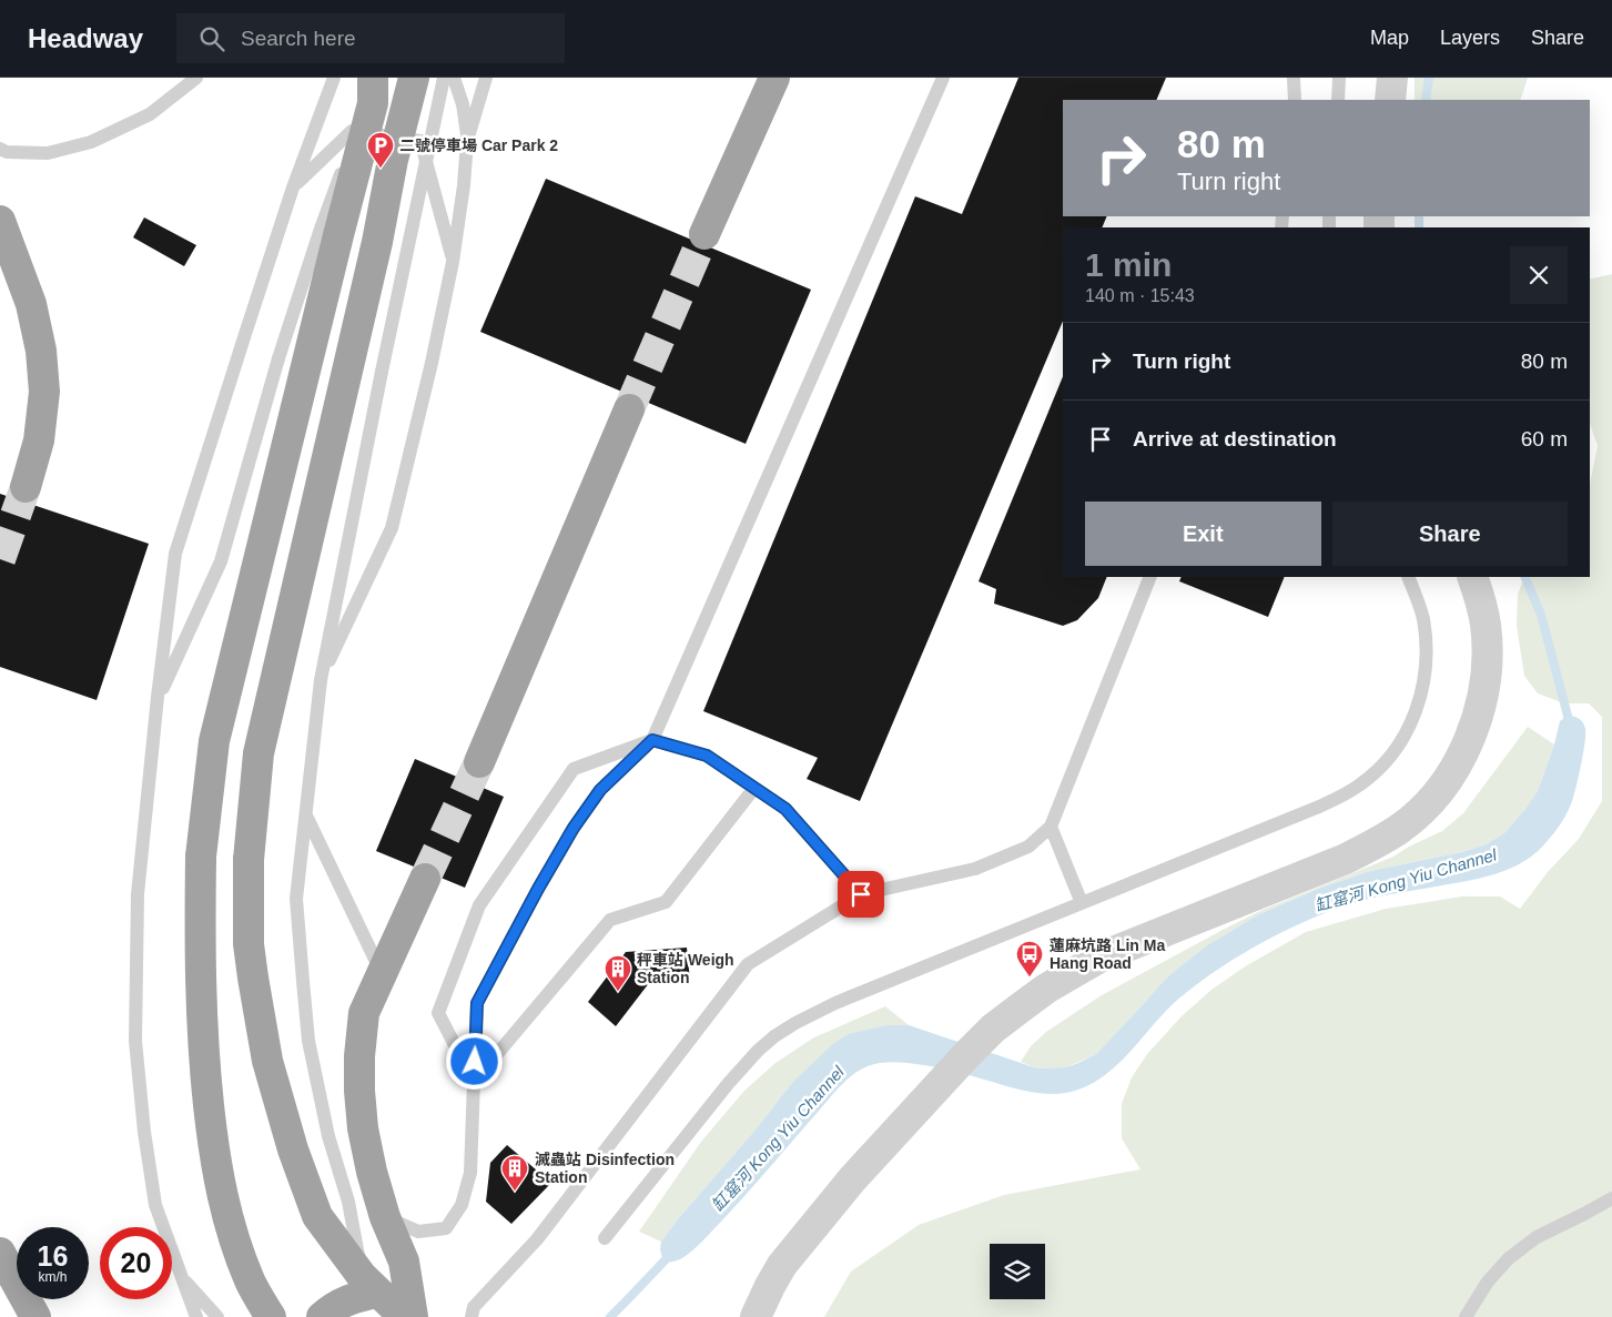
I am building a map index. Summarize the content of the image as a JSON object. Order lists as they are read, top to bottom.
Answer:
{
  "water": ["缸窰河 Kong Yiu Channel"],
  "places": {
    "parking": ["二號停車場 Car Park 2"],
    "bus stop": ["蓮麻坑路 Lin Ma Hang Road"],
    "building": ["秤車站 Weigh Station", "滅蟲站 Disinfection Station"]
  },
  "page": {
    "header": "Headway",
    "search": "Search here",
    "nav": ["Map", "Layers", "Share"],
    "turn": ["80 m", "Turn right"],
    "heading": ["1 min", "140 m · 15:43"],
    "list": [
      {
        "name": "Turn right",
        "value": "80 m"
      },
      {
        "name": "Arrive at destination",
        "value": "60 m"
      }
    ],
    "buttons": ["Exit", "Share"],
    "speed": "16 km/h",
    "limit": "20"
  }
}
